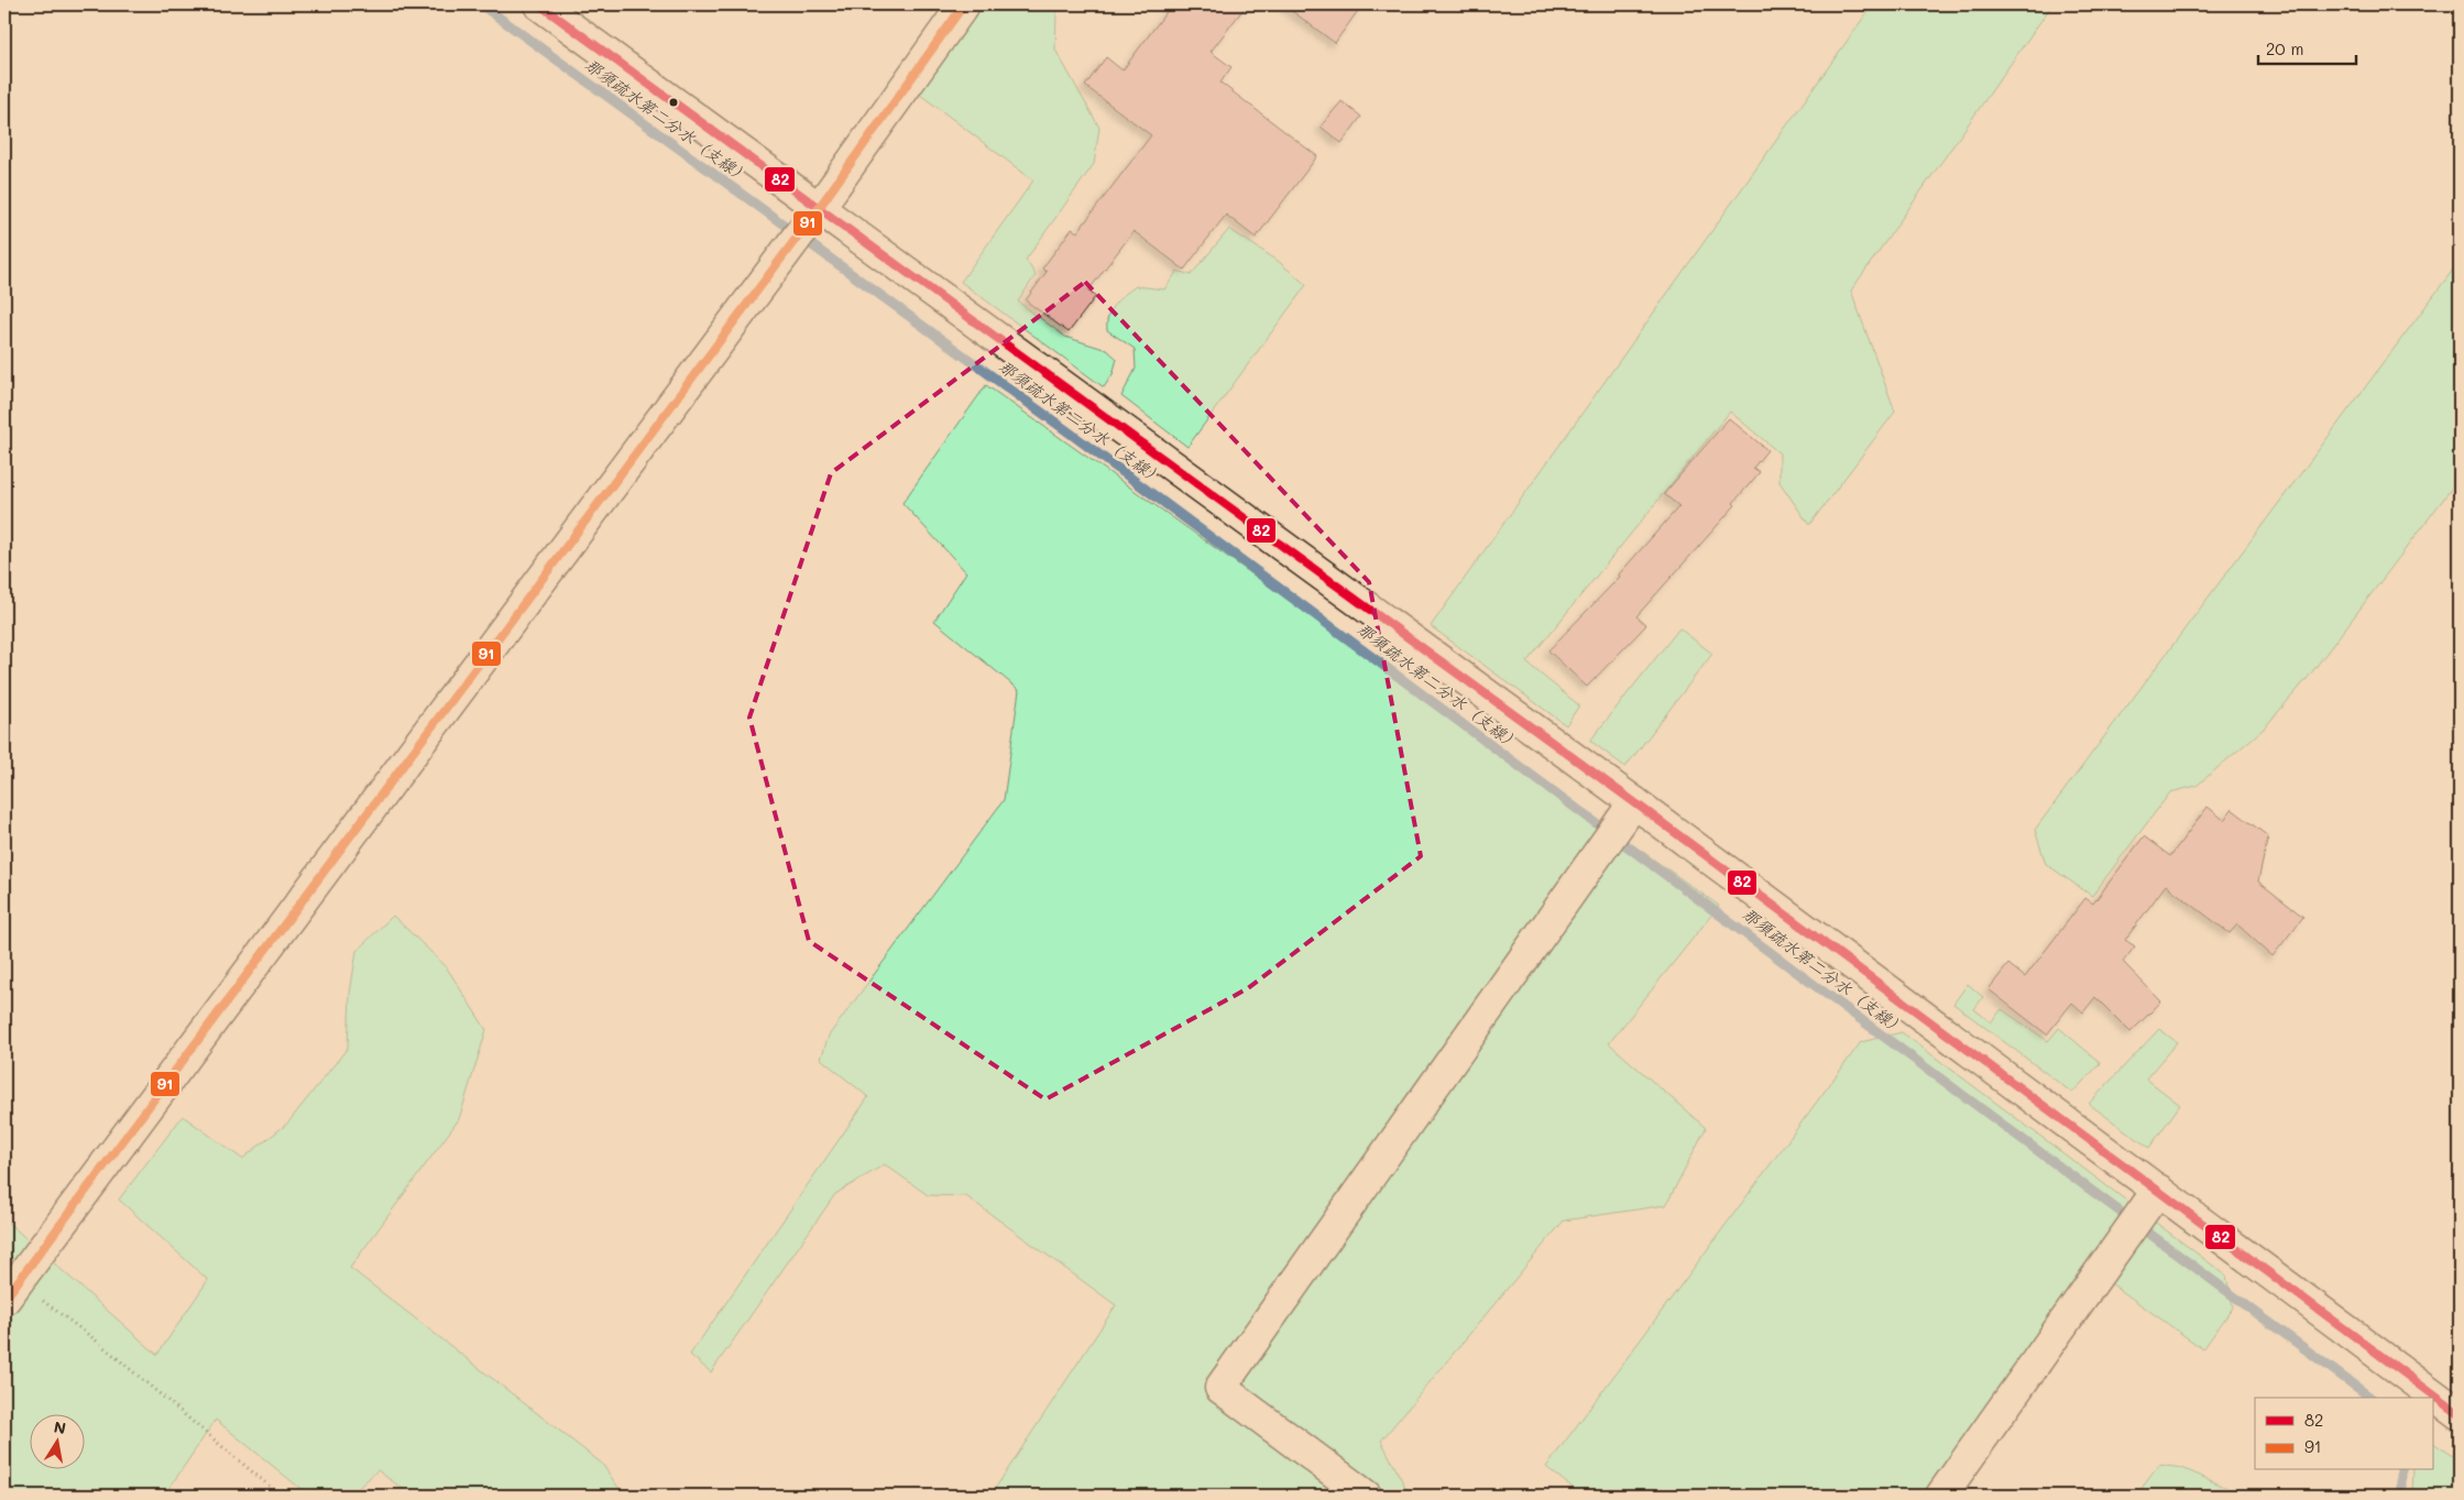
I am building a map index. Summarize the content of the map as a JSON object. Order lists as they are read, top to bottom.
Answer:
{
  "water": ["那須疏水第二分水（支線）"],
  "lines": ["transit line 82", "transit line 91"],
  "legend": ["82", "91"],
  "scale_bar": "20 m",
  "north": "top"
}
